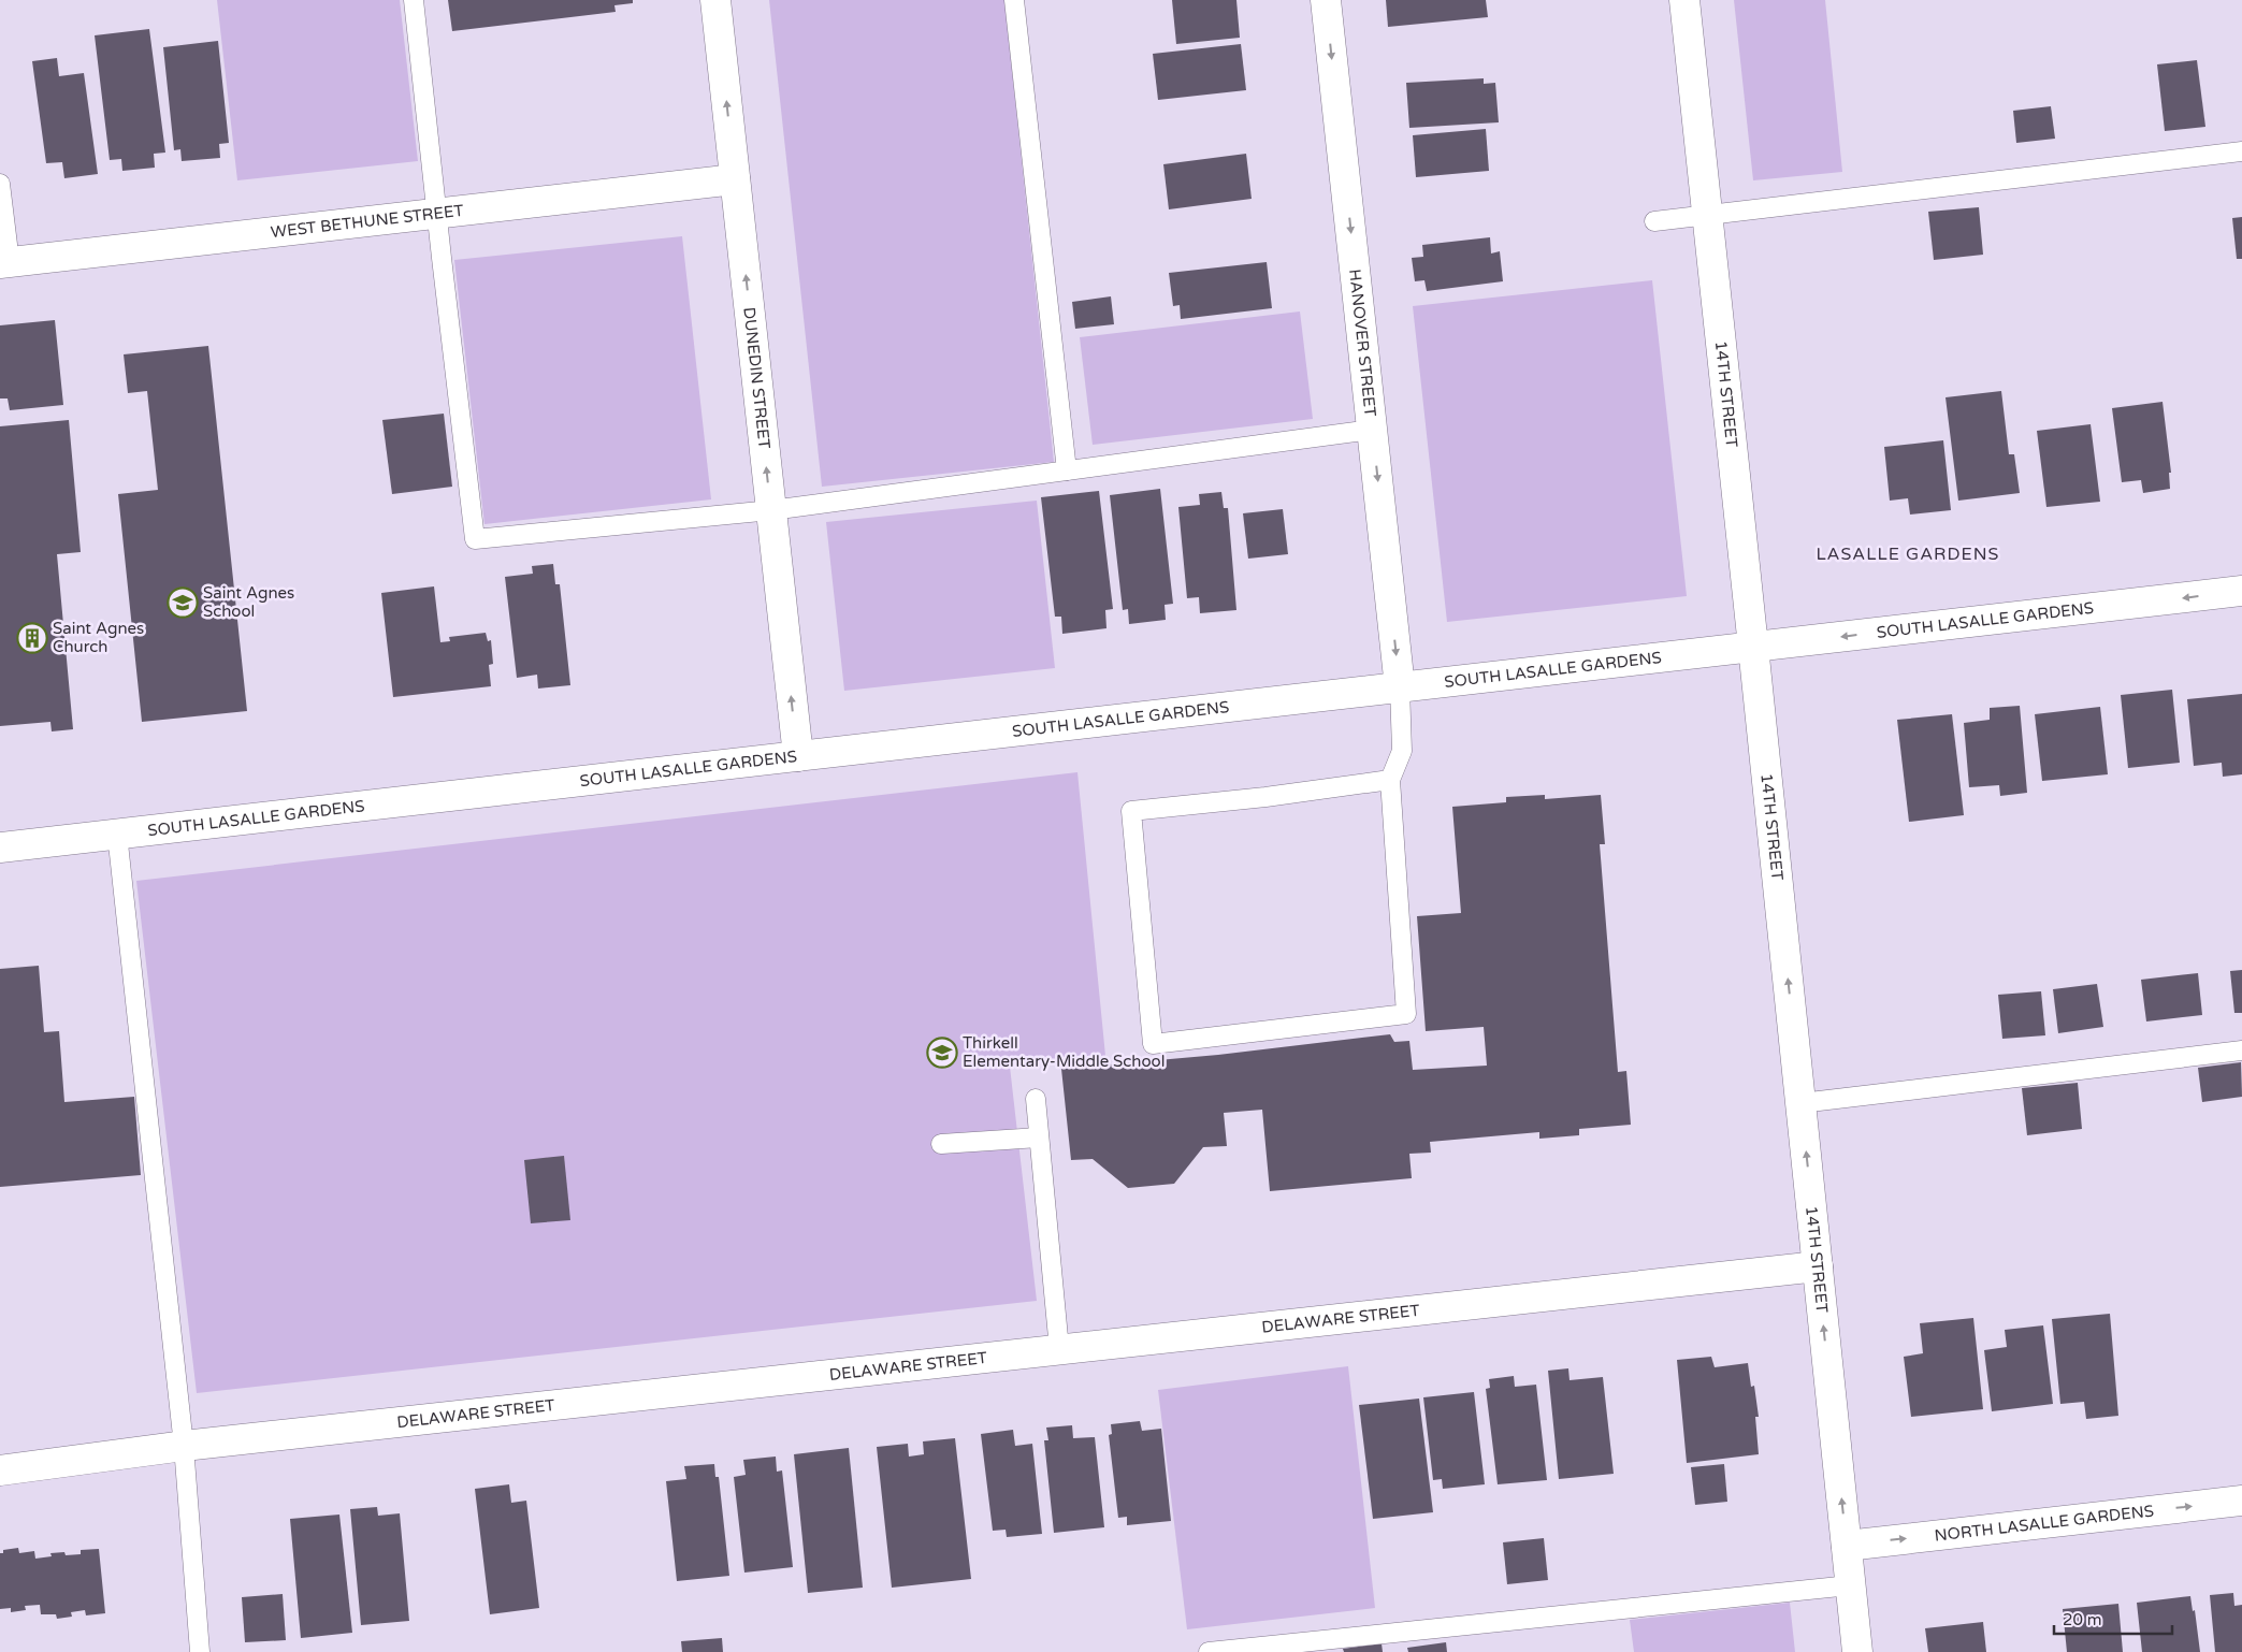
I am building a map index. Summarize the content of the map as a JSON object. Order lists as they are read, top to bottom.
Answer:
{
  "streets": {
    "street": [
      "WEST BETHUNE STREET",
      "HANOVER STREET",
      "DUNEDIN STREET",
      "14TH STREET",
      "SOUTH LASALLE GARDENS",
      "DELAWARE STREET",
      "NORTH LASALLE GARDENS"
    ]
  },
  "crossings": [
    ["WEST BETHUNE STREET", "DUNEDIN STREET"],
    ["HANOVER STREET", "SOUTH LASALLE GARDENS"],
    ["DUNEDIN STREET", "SOUTH LASALLE GARDENS"],
    ["14TH STREET", "SOUTH LASALLE GARDENS"],
    ["14TH STREET", "DELAWARE STREET"],
    ["14TH STREET", "NORTH LASALLE GARDENS"]
  ],
  "one_way": [
    "HANOVER STREET",
    "DUNEDIN STREET",
    "14TH STREET",
    "NORTH LASALLE GARDENS"
  ],
  "districts": ["LASALLE GARDENS"],
  "places": {
    "school or university": ["Saint Agnes School", "Thirkell Elementary-Middle School"],
    "building": ["Saint Agnes Church"]
  },
  "scale_bar": "20 m"
}
